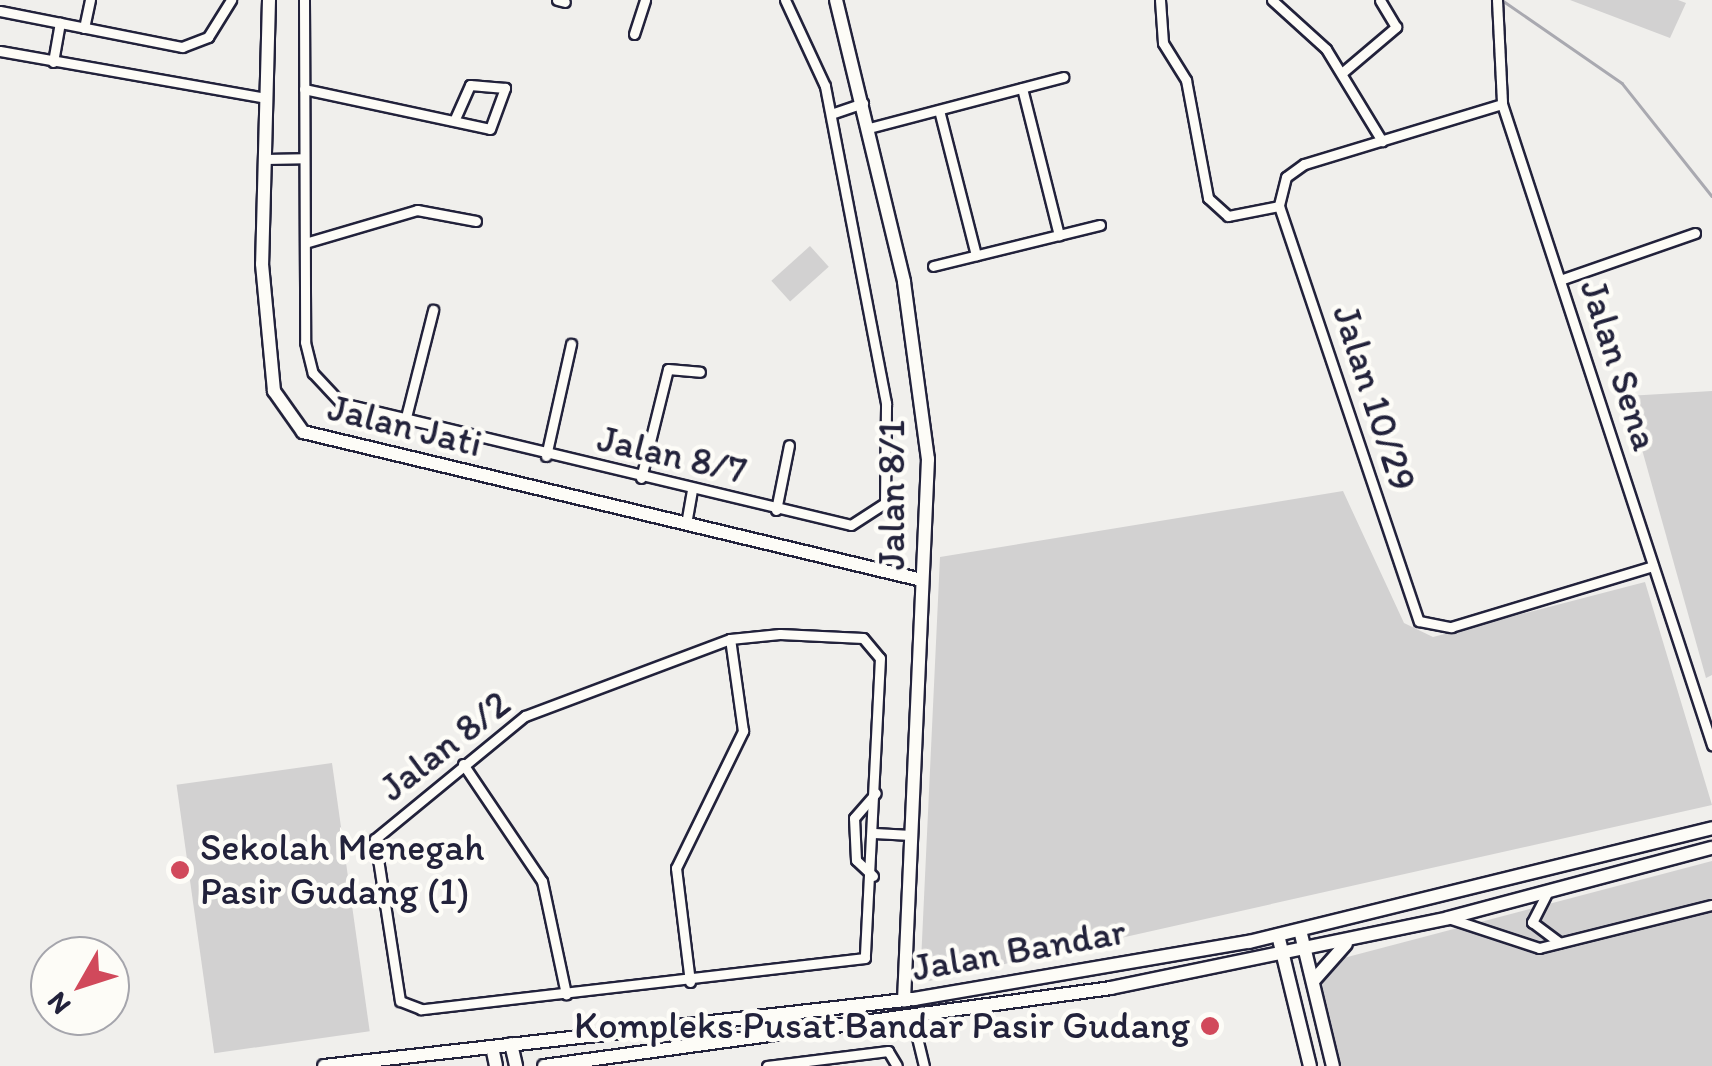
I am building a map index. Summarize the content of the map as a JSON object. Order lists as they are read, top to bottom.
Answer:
{
  "streets": {
    "main road": ["Jalan Jati", "Jalan 8/1", "Jalan Bandar"],
    "street": [
      "Jalan Sena",
      "Jalan 10/29",
      "Jalan 8/7",
      "Jalan 8/2"
    ]
  },
  "crossings": [
    ["Jalan Sena", "Jalan 10/29"],
    ["Jalan Jati", "Jalan 8/1"],
    ["Jalan 8/1", "Jalan Bandar"]
  ],
  "places": ["Sekolah Menegah Pasir Gudang (1)", "Kompleks Pusat Bandar Pasir Gudang"],
  "north": "bottom left"
}
